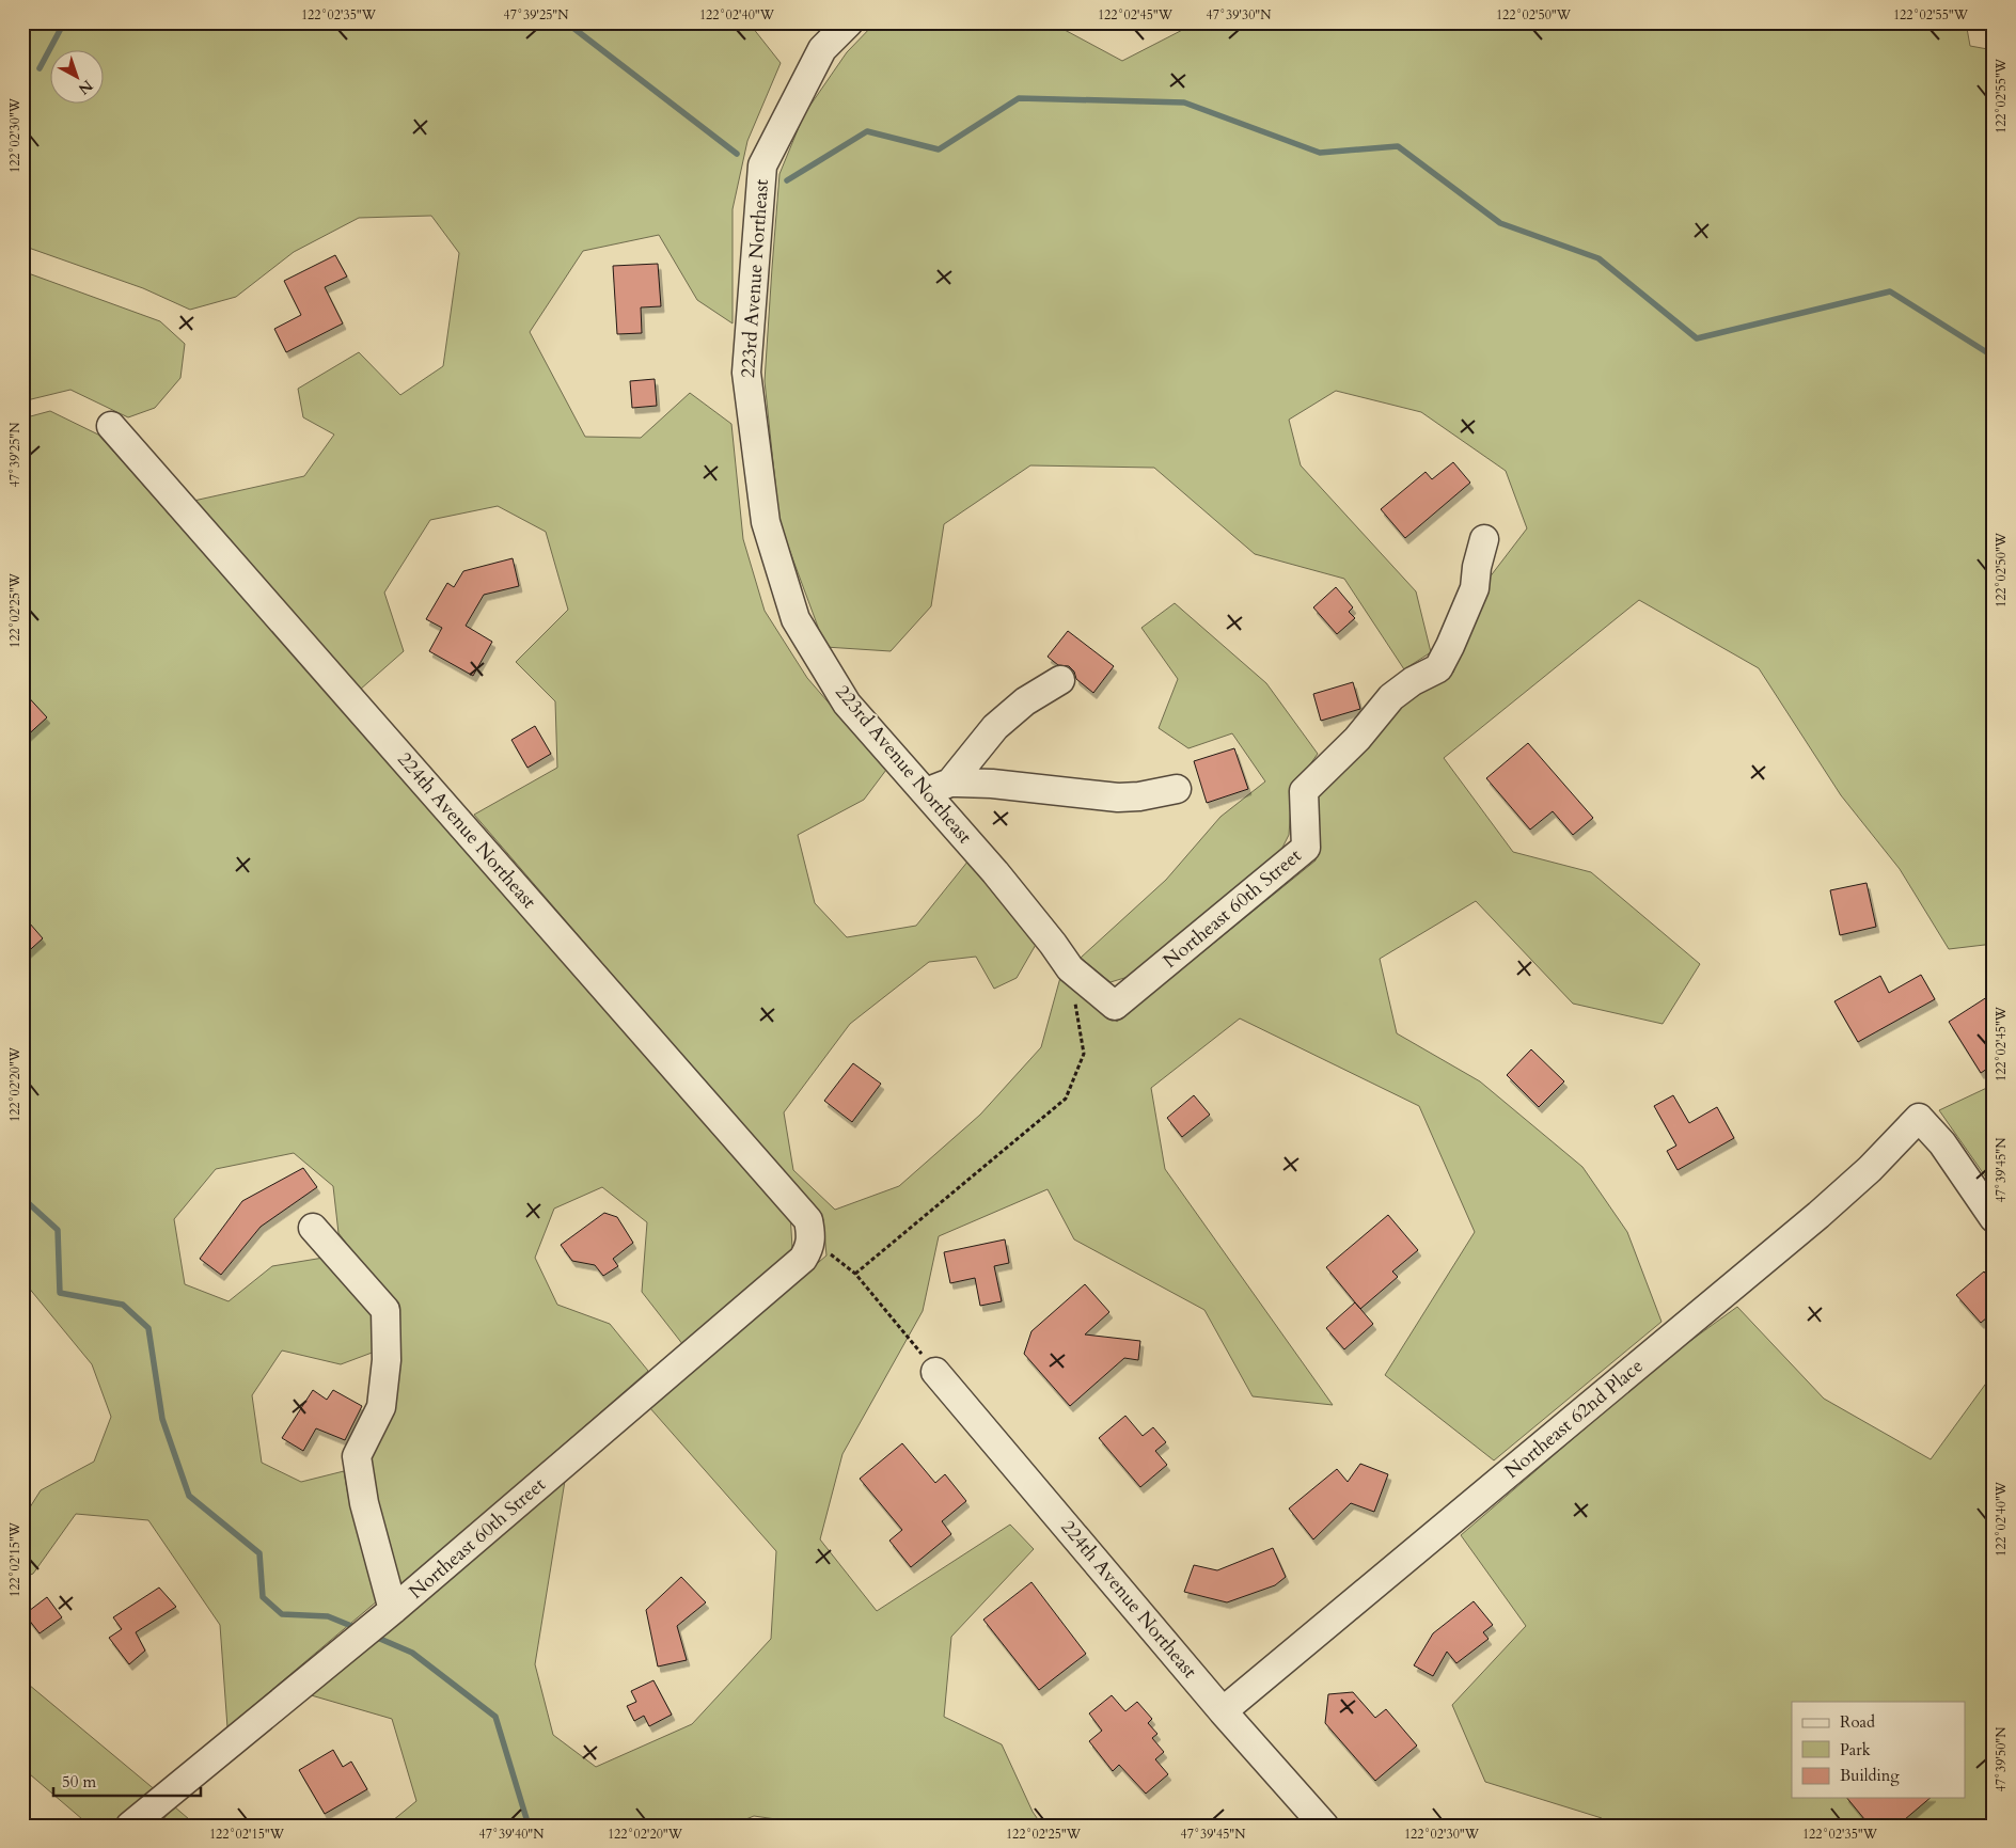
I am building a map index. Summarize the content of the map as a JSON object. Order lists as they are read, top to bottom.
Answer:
{
  "streets": {
    "street": [
      "223rd Avenue Northeast",
      "224th Avenue Northeast",
      "Northeast 60th Street",
      "Northeast 62nd Place"
    ]
  },
  "crossings": [
    ["223rd Avenue Northeast", "Northeast 60th Street"],
    ["224th Avenue Northeast", "Northeast 60th Street"],
    ["224th Avenue Northeast", "Northeast 62nd Place"]
  ],
  "legend": ["Road", "Park", "Building"],
  "scale_bar": "50 m",
  "north": "bottom right",
  "coordinates": [
    "122°02'35\"W",
    "47°39'25\"N",
    "122°02'40\"W",
    "122°02'45\"W",
    "47°39'30\"N",
    "122°02'50\"W",
    "122°02'55\"W",
    "122°02'30\"W",
    "122°02'25\"W",
    "122°02'20\"W",
    "47°39'45\"N",
    "122°02'15\"W",
    "47°39'50\"N",
    "47°39'40\"N"
  ]
}
